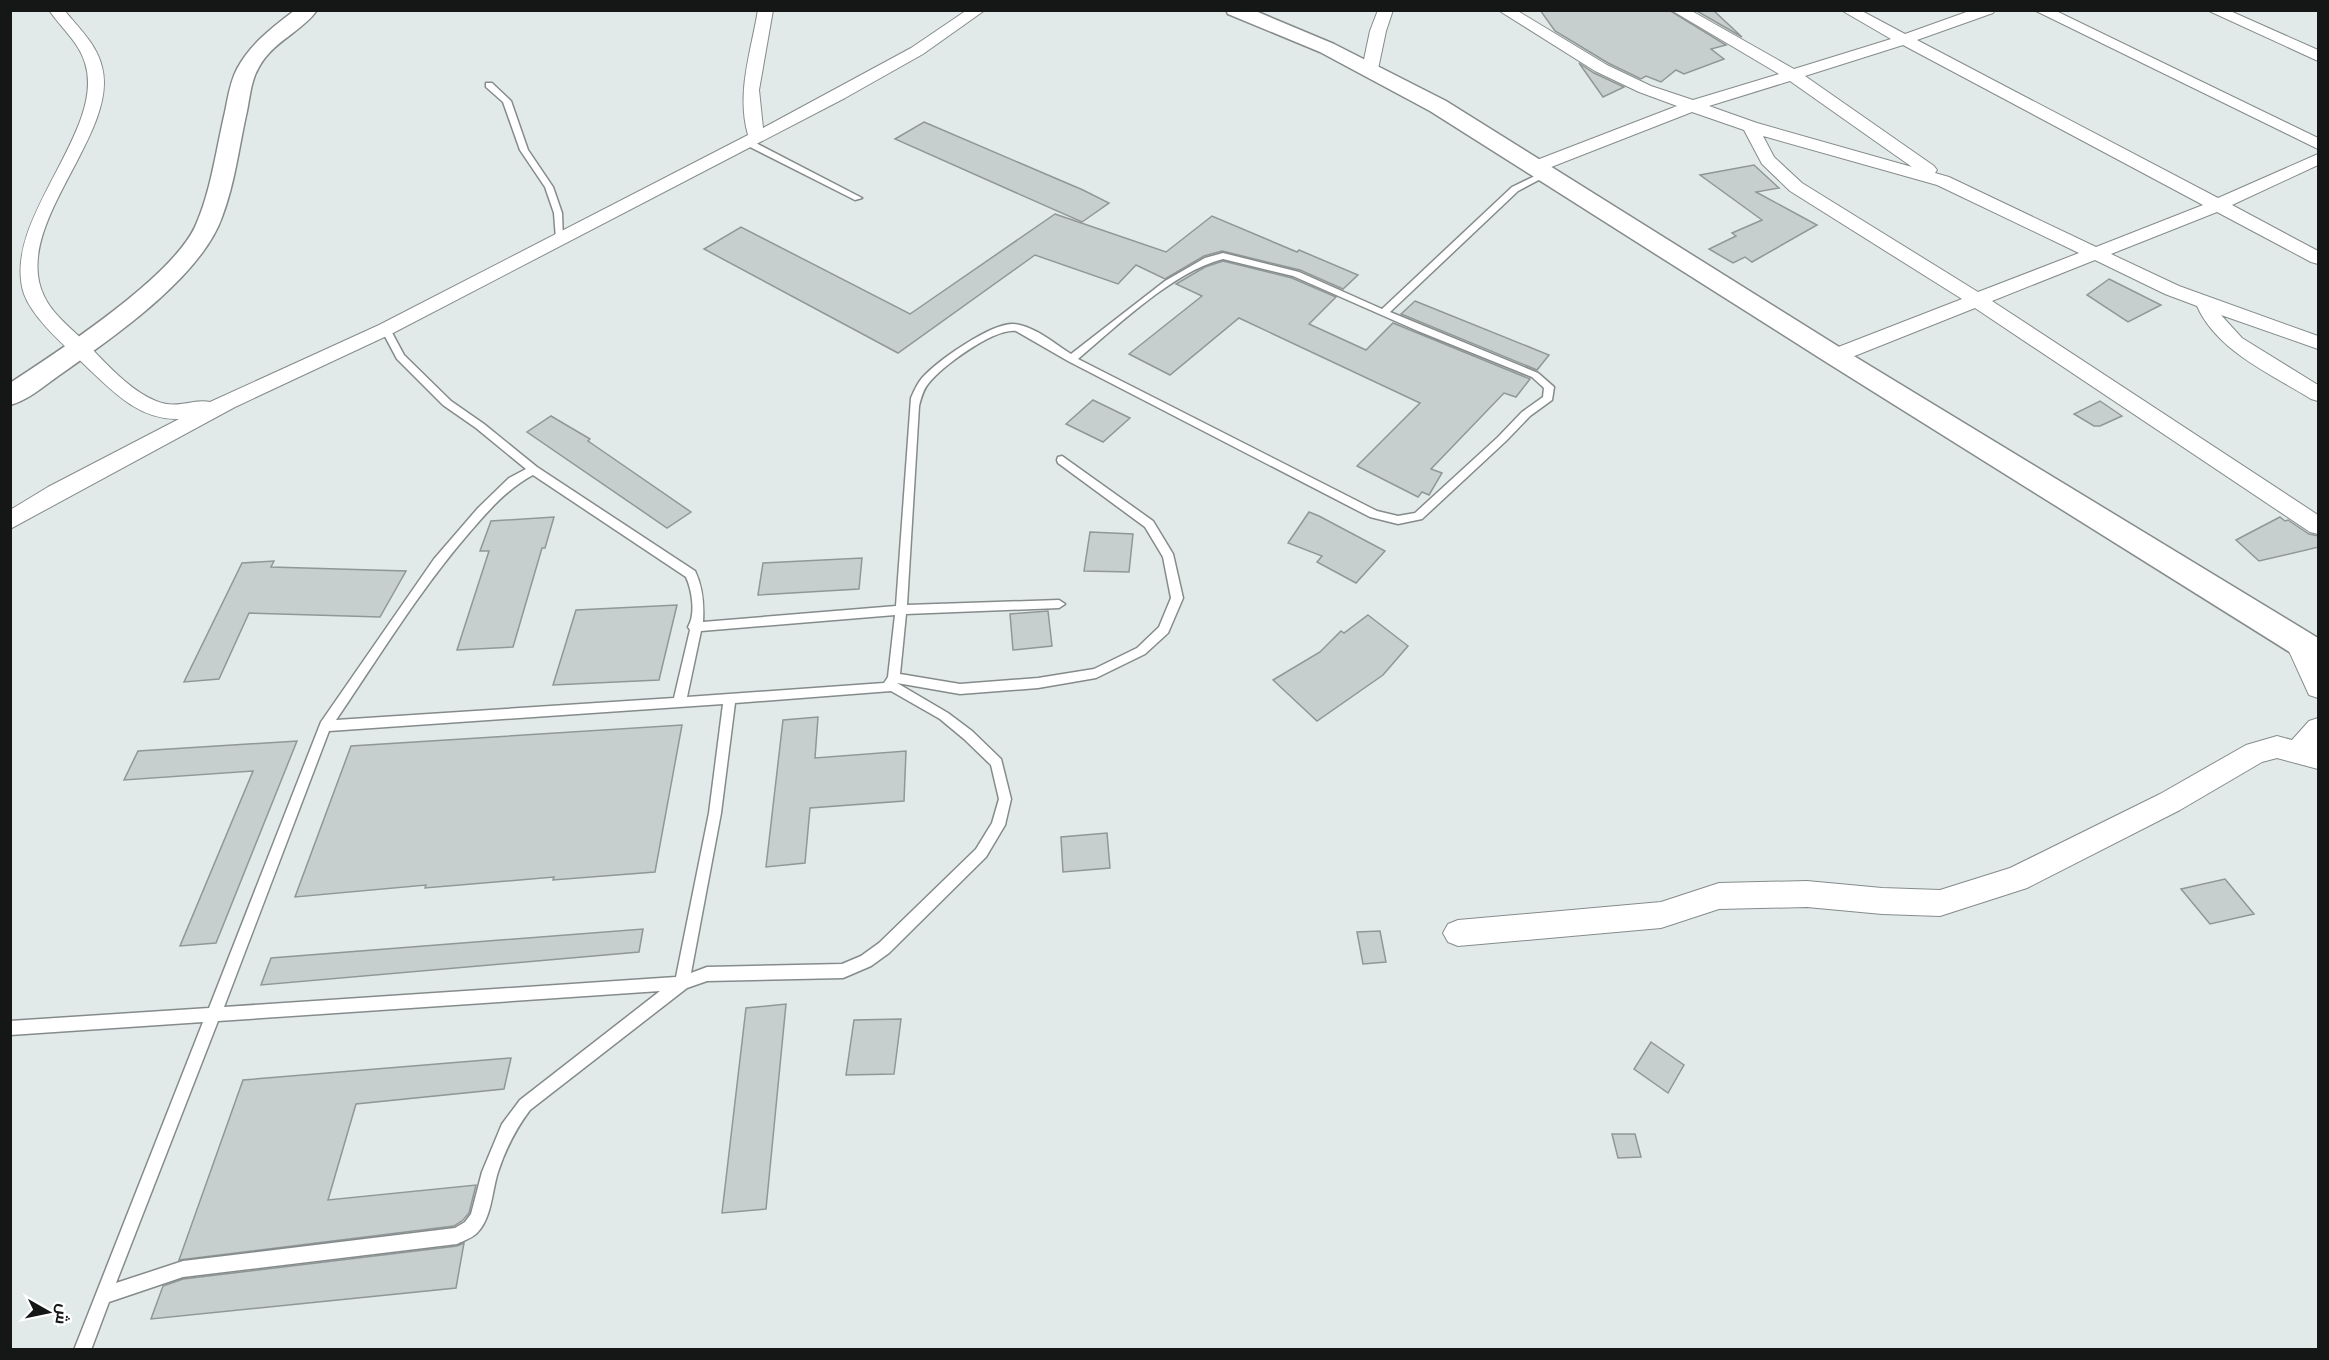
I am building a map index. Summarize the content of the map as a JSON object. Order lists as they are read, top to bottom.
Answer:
{
  "north": "right"
}
